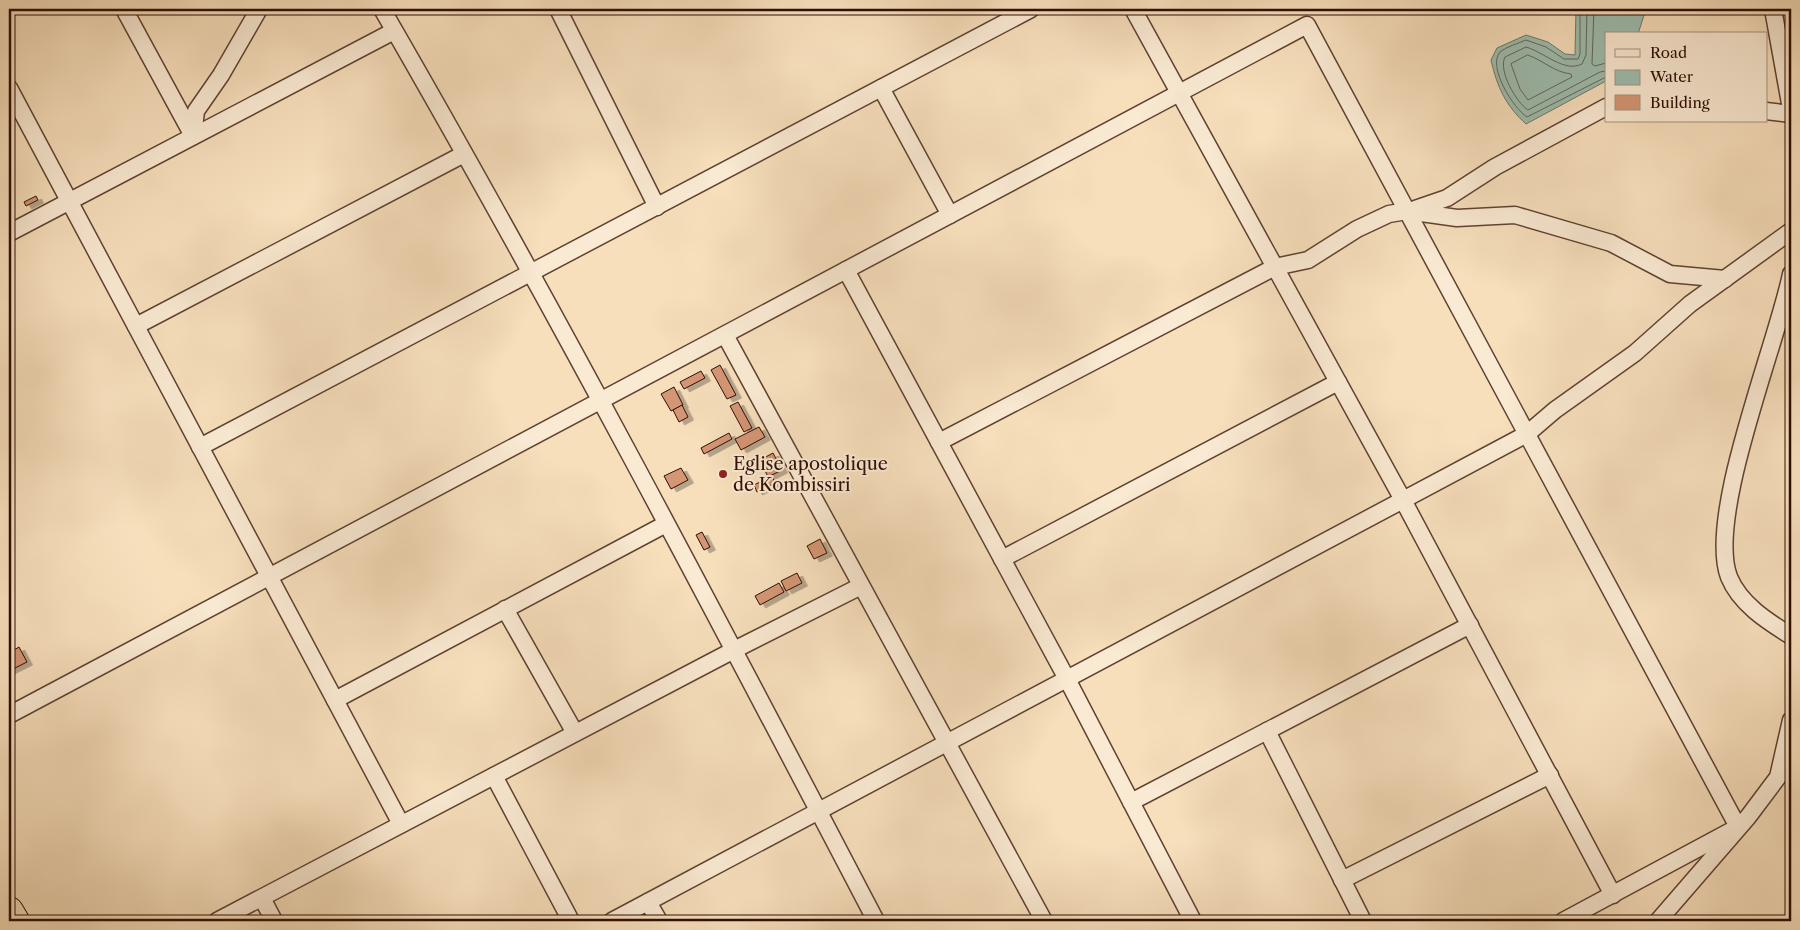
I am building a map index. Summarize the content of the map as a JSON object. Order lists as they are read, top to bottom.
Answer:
{
  "places": ["Eglise apostolique de Kombissiri"],
  "legend": ["Road", "Water", "Building"]
}
